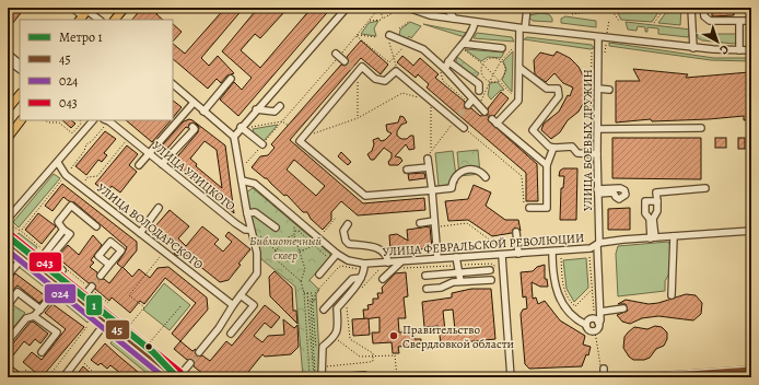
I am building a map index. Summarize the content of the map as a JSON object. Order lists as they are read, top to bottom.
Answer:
{
  "streets": {
    "street": [
      "УЛИЦА БОЕВЫХ ДРУЖИН",
      "УЛИЦА УРИЦКОГО",
      "УЛИЦА ВОЛОДАРСКОГО",
      "УЛИЦА ФЕВРАЛЬСКОЙ РЕВОЛЮЦИИ"
    ]
  },
  "crossings": [
    ["УЛИЦА БОЕВЫХ ДРУЖИН", "УЛИЦА ФЕВРАЛЬСКОЙ РЕВОЛЮЦИИ"]
  ],
  "parks": ["Библиотечный сквер"],
  "places": ["Правительство Свердловкой области"],
  "lines": [
    "transit line 043",
    "metro line 1",
    "transit line 45",
    "transit line 024"
  ],
  "legend": [
    "Метро 1",
    "45",
    "024",
    "043"
  ],
  "north": "bottom right"
}
